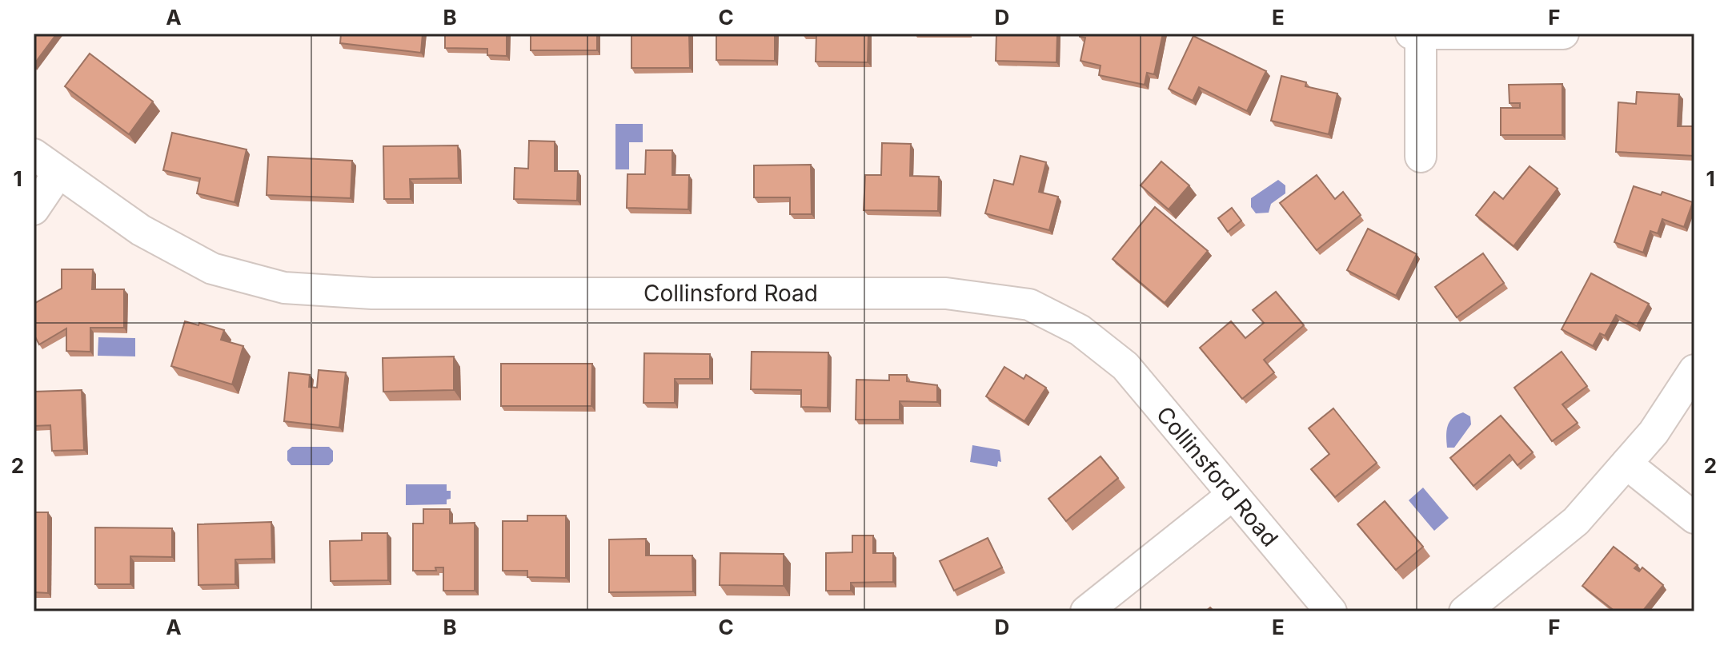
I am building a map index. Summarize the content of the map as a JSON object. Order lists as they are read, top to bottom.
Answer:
{
  "streets": {
    "street": ["Collinsford Road"]
  },
  "grid": {
    "columns": [
      "A",
      "B",
      "C",
      "D",
      "E",
      "F"
    ],
    "rows": ["1", "2"]
  }
}
